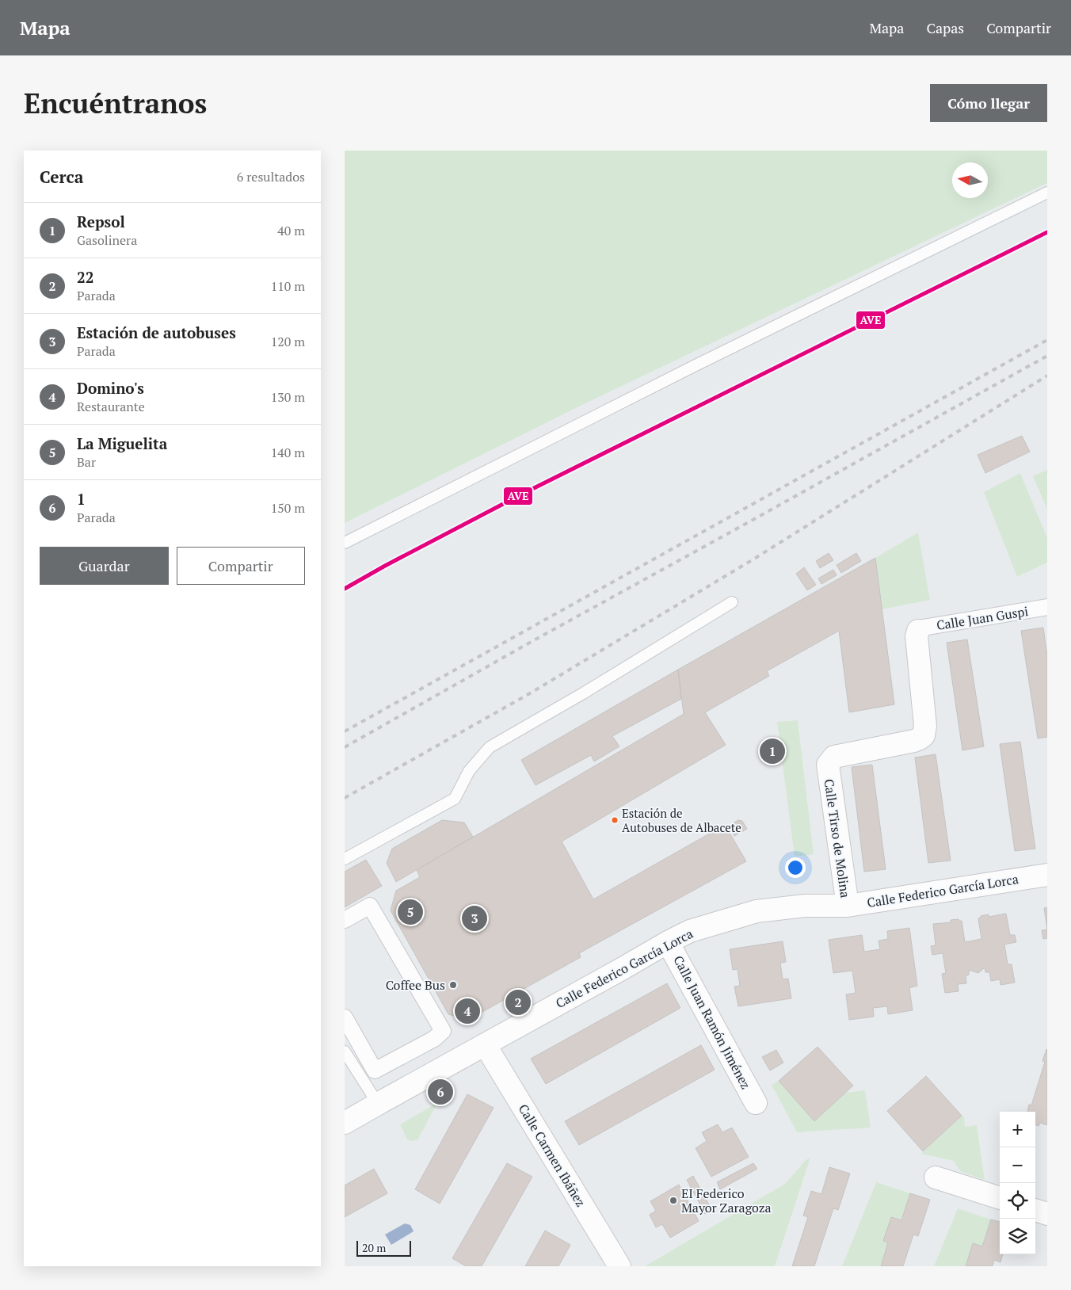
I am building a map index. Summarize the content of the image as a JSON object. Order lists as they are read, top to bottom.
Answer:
{
  "streets": {
    "street": [
      "Calle Juan Guspi",
      "Calle Tirso de Molina",
      "Calle Federico García Lorca",
      "Calle Juan Ramón Jiménez",
      "Calle Carmen Ibáñez"
    ]
  },
  "crossings": [
    ["Calle Juan Guspi", "Calle Tirso de Molina"],
    ["Calle Tirso de Molina", "Calle Federico García Lorca"],
    ["Calle Federico García Lorca", "Calle Juan Ramón Jiménez"],
    ["Calle Federico García Lorca", "Calle Carmen Ibáñez"]
  ],
  "places": ["Estación de Autobuses de Albacete", "Coffee Bus", "EI Federico Mayor Zaragoza"],
  "lines": ["transit line AVE"],
  "scale_bar": "20 m",
  "north": "left",
  "page": {
    "header": "Mapa",
    "nav": ["Mapa", "Capas", "Compartir"],
    "buttons": [
      "Cómo llegar",
      ["Guardar", "Compartir"]
    ],
    "title": "Encuéntranos",
    "heading": ["Cerca", "6 resultados"],
    "list": [
      {
        "mark": "1",
        "name": "Repsol",
        "note": "Gasolinera",
        "value": "40 m"
      },
      {
        "mark": "2",
        "name": "22",
        "note": "Parada",
        "value": "110 m"
      },
      {
        "mark": "3",
        "name": "Estación de autobuses",
        "note": "Parada",
        "value": "120 m"
      },
      {
        "mark": "4",
        "name": "Domino's",
        "note": "Restaurante",
        "value": "130 m"
      },
      {
        "mark": "5",
        "name": "La Miguelita",
        "note": "Bar",
        "value": "140 m"
      },
      {
        "mark": "6",
        "name": "1",
        "note": "Parada",
        "value": "150 m"
      }
    ],
    "pins": [
      "1",
      "5",
      "3",
      "2",
      "4",
      "6"
    ],
    "map_buttons": ["+", "−"],
    "scale": "20 m"
  }
}
